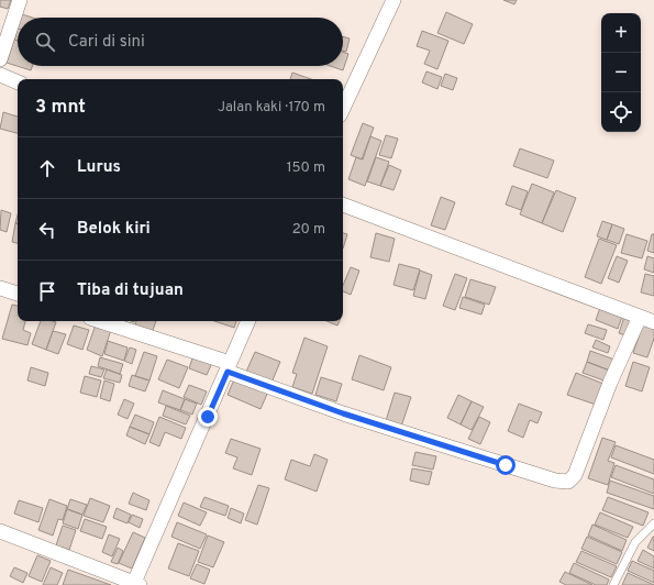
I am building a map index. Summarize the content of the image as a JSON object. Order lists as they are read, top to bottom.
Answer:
{
  "page": {
    "map_buttons": ["+", "−"],
    "search": "Cari di sini",
    "heading": ["3 mnt", "Jalan kaki · 170 m"],
    "list": [
      ["Lurus", "150 m"],
      ["Belok kiri", "20 m"],
      "Tiba di tujuan"
    ]
  }
}
